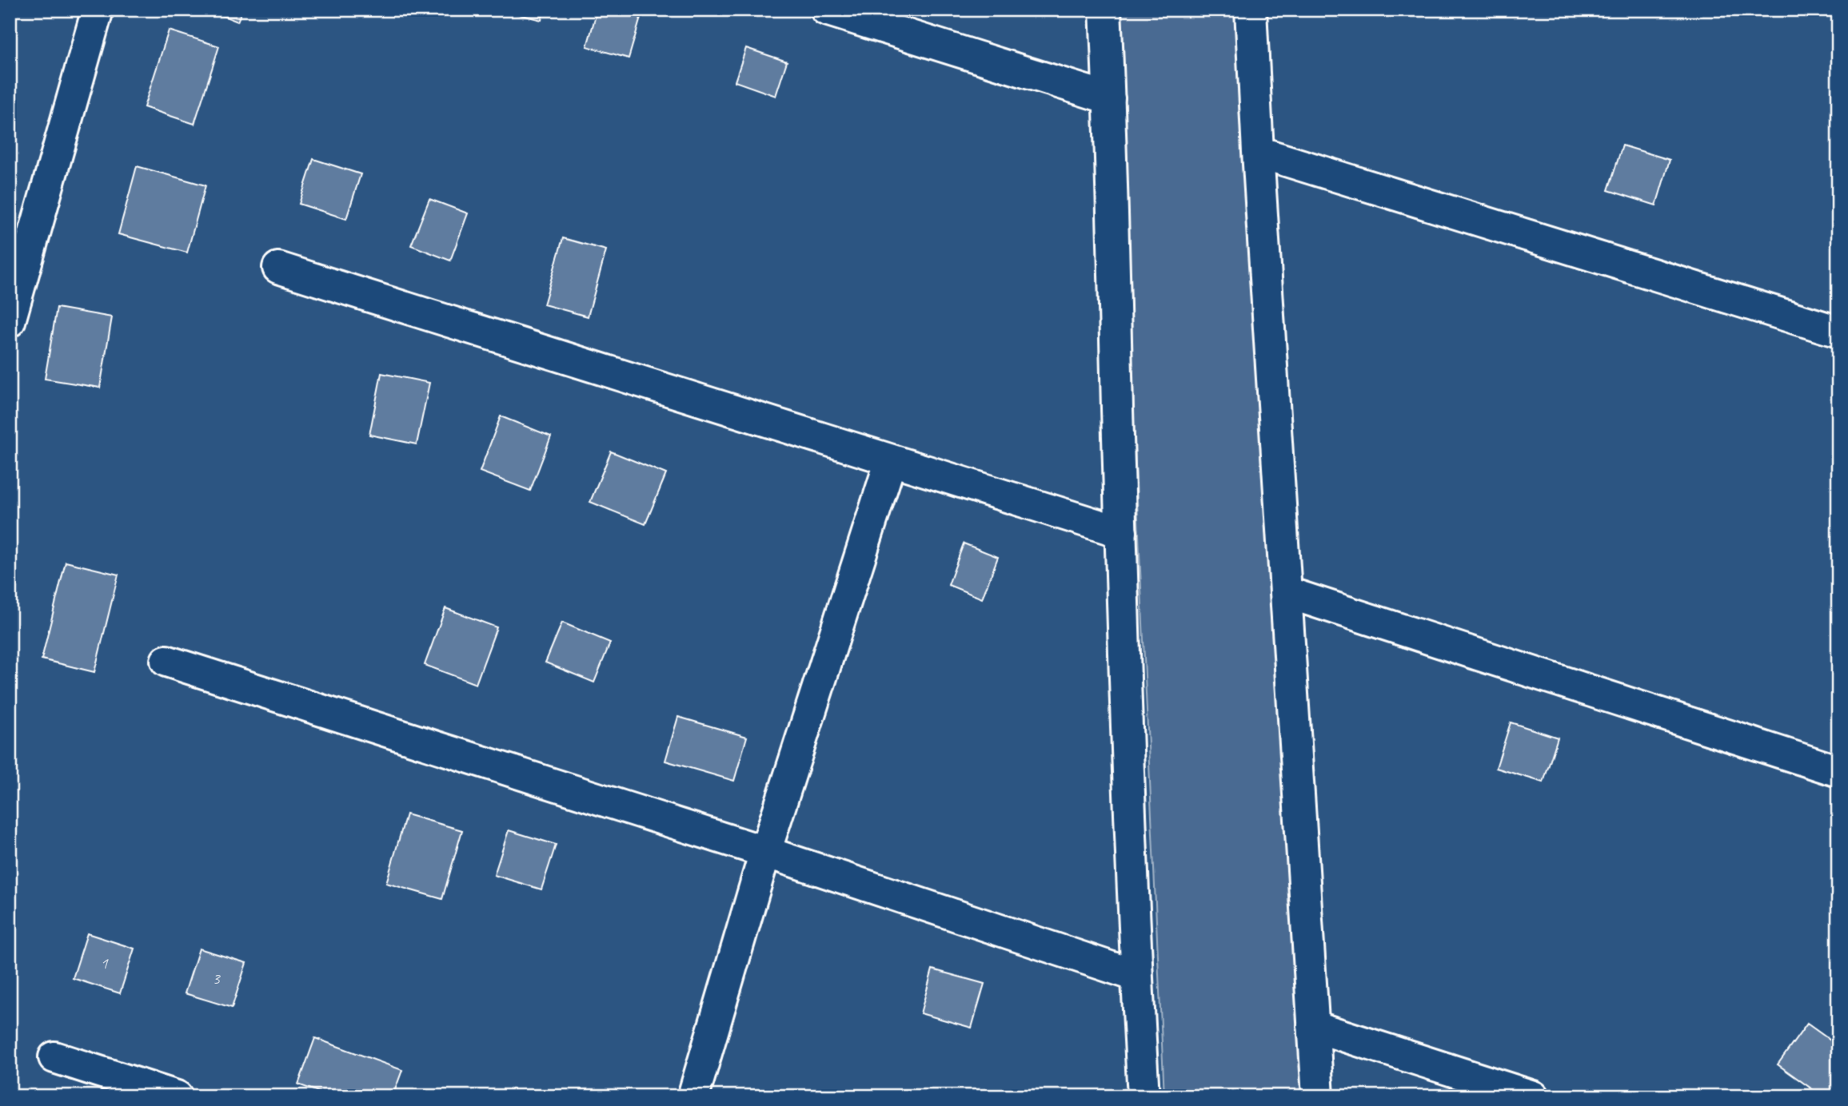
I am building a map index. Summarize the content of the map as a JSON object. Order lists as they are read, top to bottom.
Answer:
{
  "house_numbers": ["1", "3"]
}
